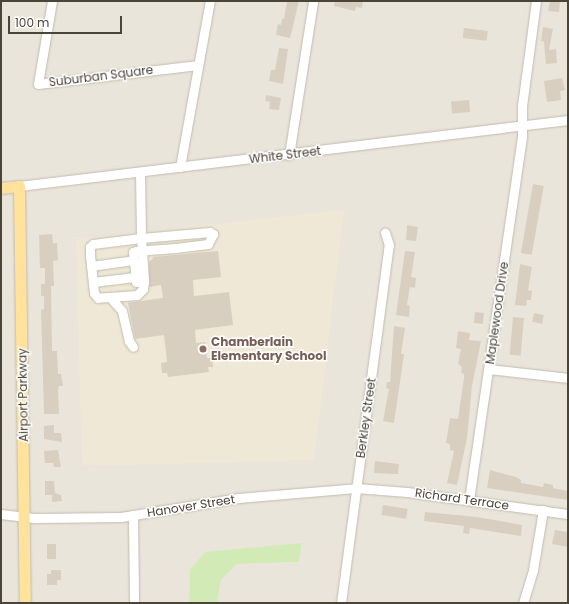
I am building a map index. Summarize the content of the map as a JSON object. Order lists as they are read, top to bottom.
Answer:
{
  "streets": {
    "main road": ["White Street", "Airport Parkway"],
    "street": [
      "Suburban Square",
      "Maplewood Drive",
      "Berkley Street",
      "Richard Terrace",
      "Hanover Street"
    ]
  },
  "crossings": [
    ["White Street", "Maplewood Drive"],
    ["White Street", "Airport Parkway"],
    ["Maplewood Drive", "Richard Terrace"],
    ["Airport Parkway", "Hanover Street"],
    ["Berkley Street", "Richard Terrace"],
    ["Berkley Street", "Hanover Street"],
    ["Richard Terrace", "Hanover Street"]
  ],
  "places": ["Chamberlain Elementary School"],
  "scale_bar": "100 m"
}
